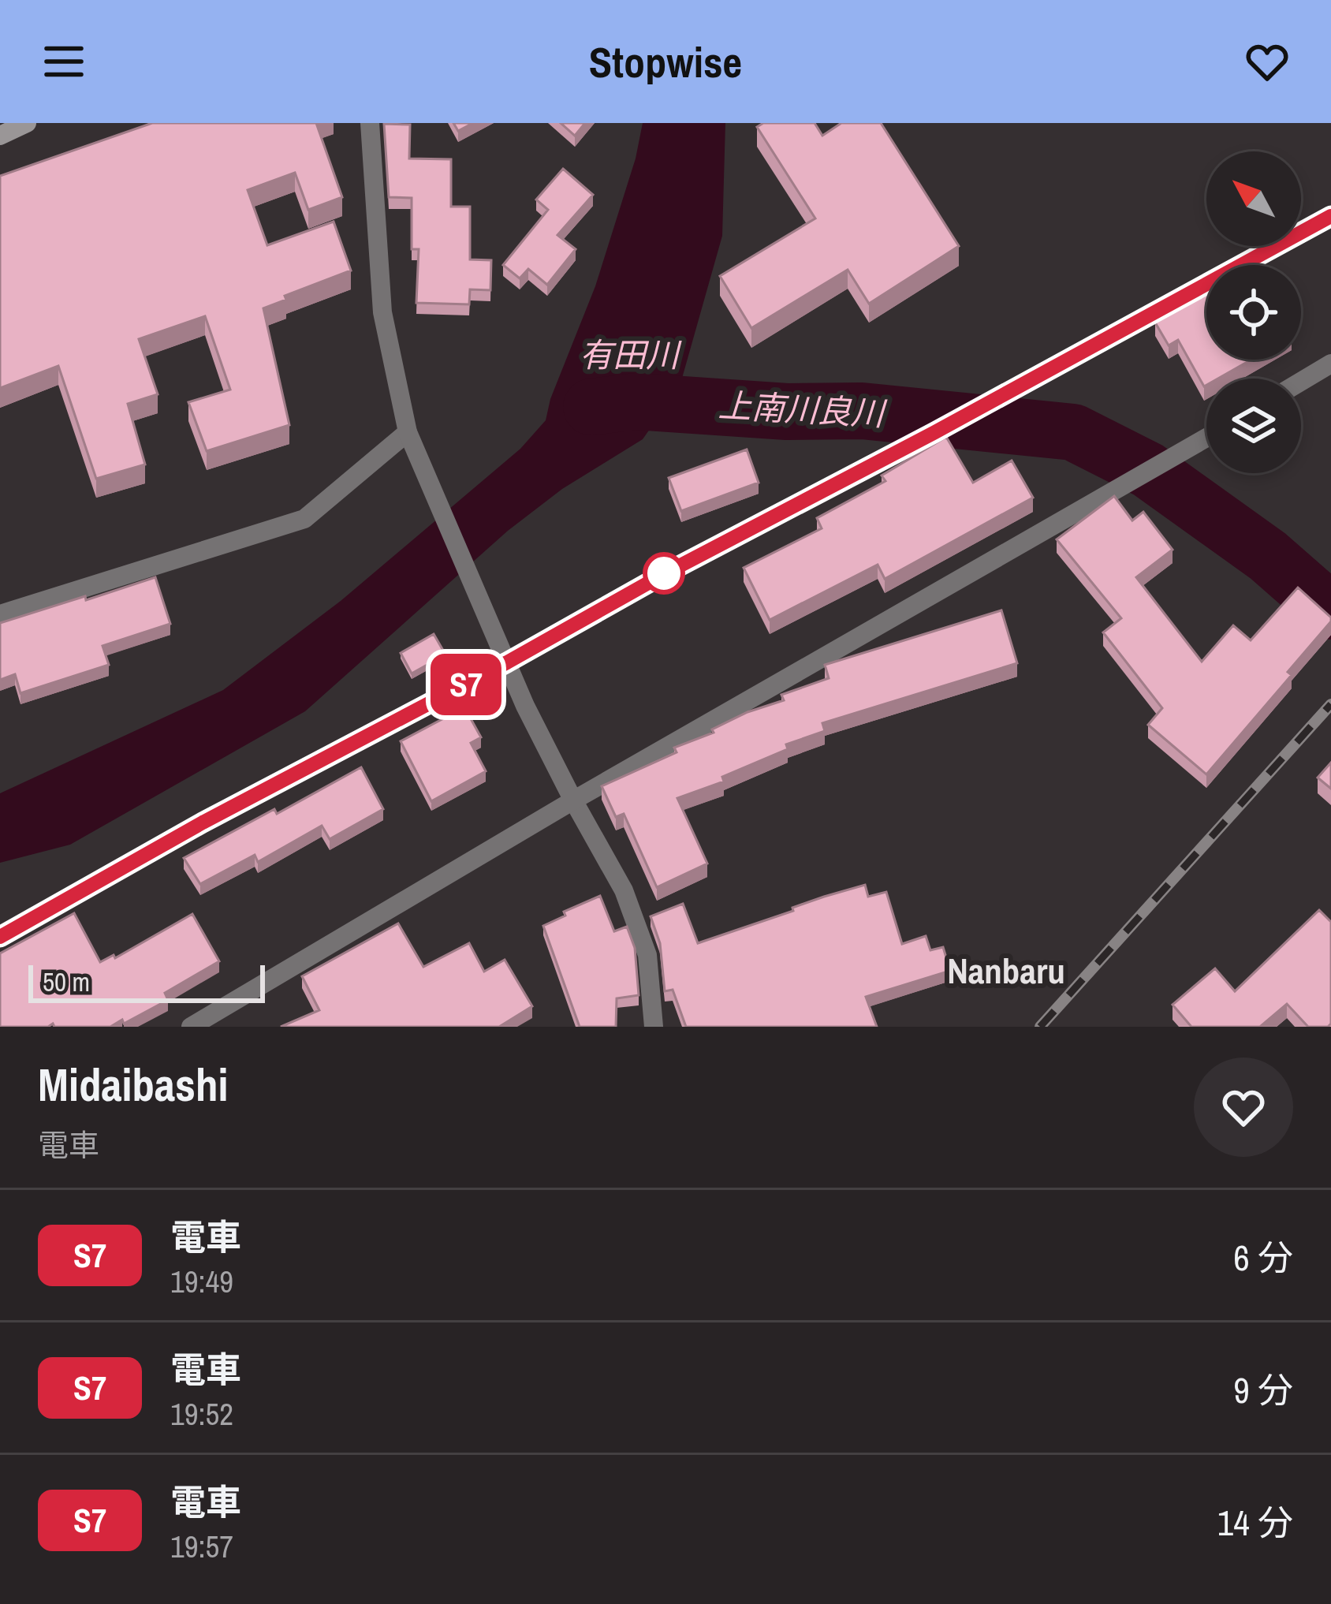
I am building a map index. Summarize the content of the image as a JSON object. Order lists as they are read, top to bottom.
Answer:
{
  "districts": ["Nanbaru"],
  "water": ["有田川", "上南川良川"],
  "scale_bar": "50 m",
  "north": "top left",
  "page": {
    "header": "Stopwise",
    "on_map": "S7",
    "scale": "50 m",
    "heading": ["Midaibashi", "電車"],
    "list": [
      {
        "mark": "S7",
        "name": "電車",
        "note": "19:49",
        "value": "6 分"
      },
      {
        "mark": "S7",
        "name": "電車",
        "note": "19:52",
        "value": "9 分"
      },
      {
        "mark": "S7",
        "name": "電車",
        "note": "19:57",
        "value": "14 分"
      }
    ]
  }
}
